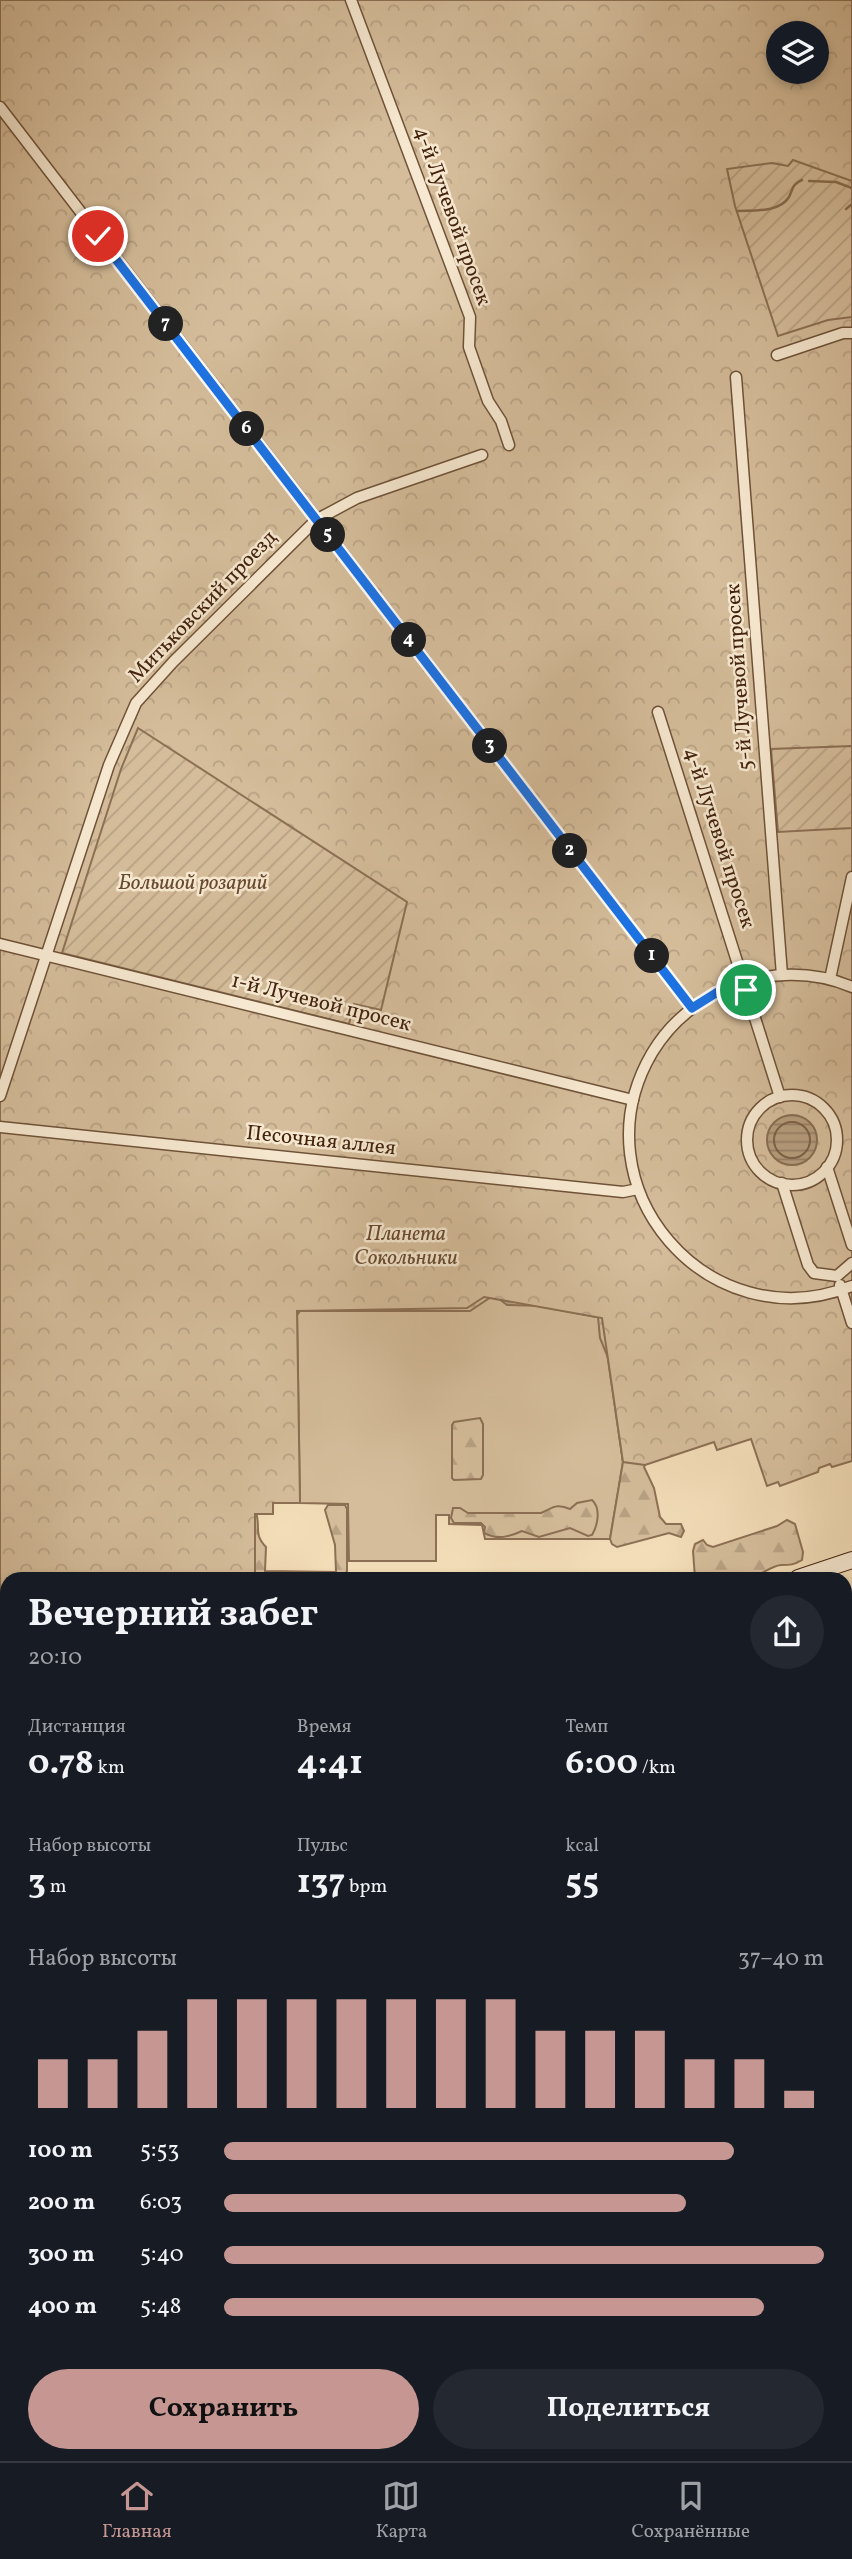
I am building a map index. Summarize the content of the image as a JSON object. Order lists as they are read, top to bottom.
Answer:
{
  "streets": {
    "street": [
      "4-й Лучевой просек",
      "Митьковский проезд",
      "5-й Лучевой просек",
      "1-й Лучевой просек",
      "Песочная аллея"
    ]
  },
  "crossings": [
    ["Митьковский проезд", "1-й Лучевой просек"]
  ],
  "parks": ["Большой розарий", "Планета Сокольники"],
  "page": {
    "pins": [
      "7",
      "6",
      "5",
      "4",
      "3",
      "2",
      "1"
    ],
    "heading": ["Вечерний забег", "20:10"],
    "stats": [
      ["Дистанция", "0.78 km"],
      ["Время", "4:41"],
      ["Темп", "6:00 /km"],
      ["Набор высоты", "3 m"],
      ["Пульс", "137 bpm"],
      ["kcal", "55"]
    ],
    "chart": ["Набор высоты", "37–40 m"],
    "list": [
      {
        "name": "100 m",
        "note": "5:53"
      },
      {
        "name": "200 m",
        "note": "6:03"
      },
      {
        "name": "300 m",
        "note": "5:40"
      },
      {
        "name": "400 m",
        "note": "5:48"
      }
    ],
    "buttons": ["Сохранить", "Поделиться"],
    "tabs": ["Главная", "Карта", "Сохранённые"]
  }
}
